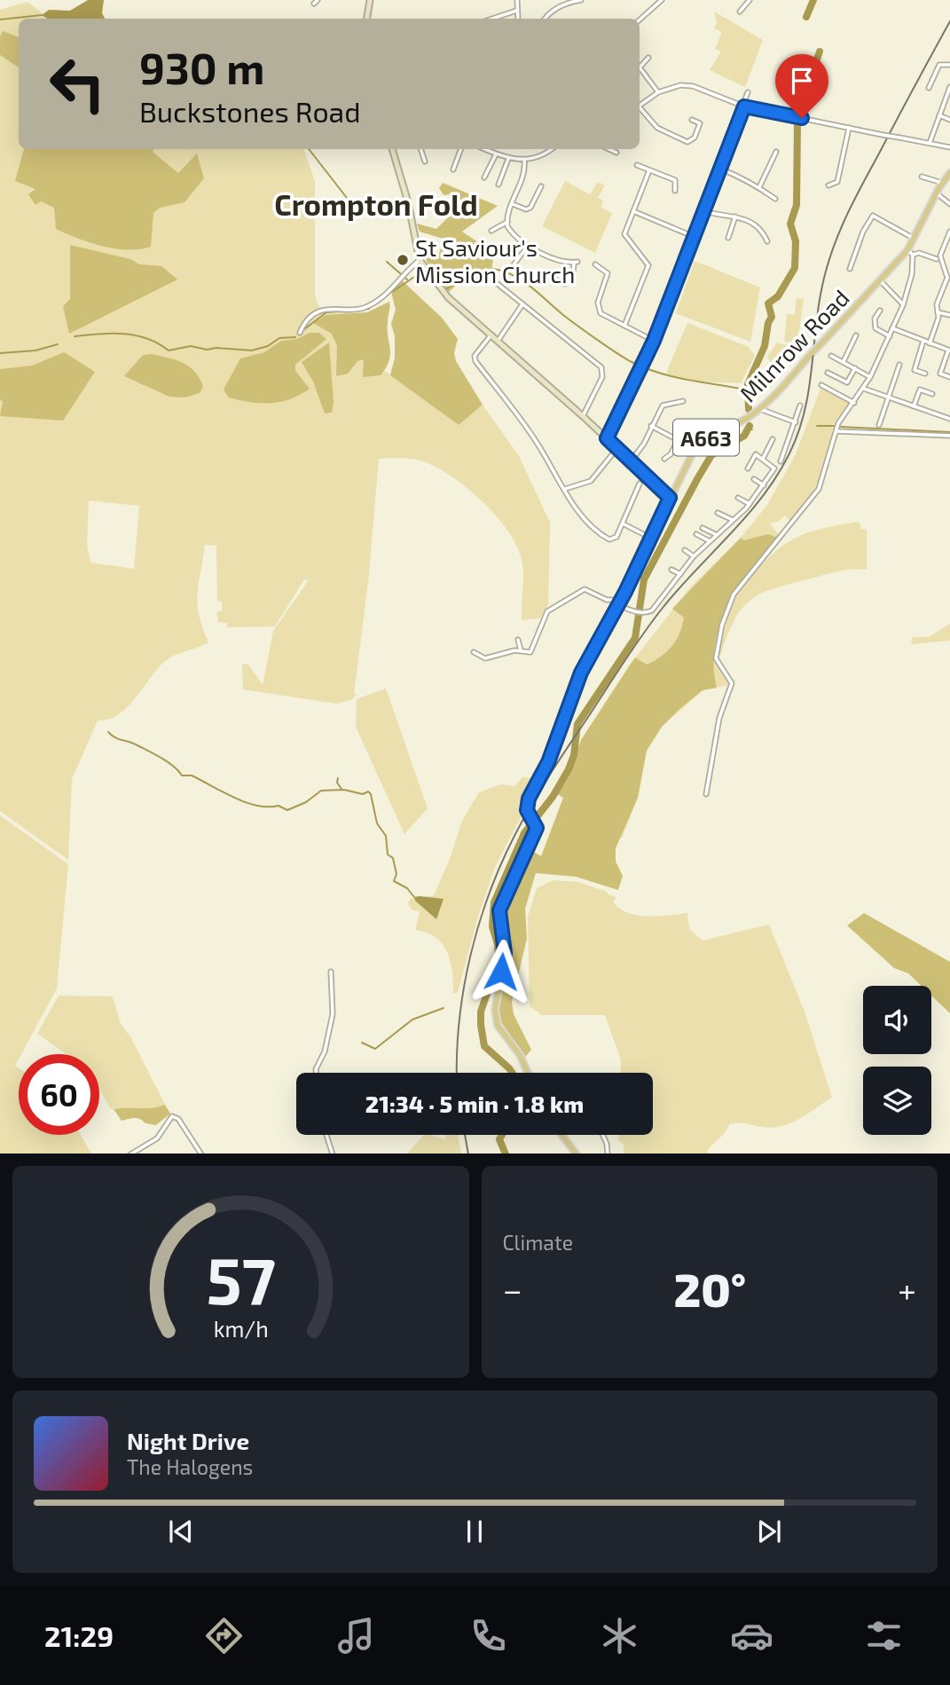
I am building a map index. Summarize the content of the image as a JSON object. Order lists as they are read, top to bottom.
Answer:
{
  "streets": {
    "main road": ["Milnrow Road", "A663"]
  },
  "districts": ["Crompton Fold"],
  "places": ["St Saviour's Mission Church"],
  "page": {
    "turn": ["930 m", "Buckstones Road"],
    "limit": "60",
    "trip": "21:34 · 5 min · 1.8 km",
    "tile": "Climate",
    "heat": ["−", "20°", "+"],
    "song": ["Night Drive", "The Halogens"],
    "tabs": "21:29",
    "gauge": ["57", "km/h"]
  }
}
